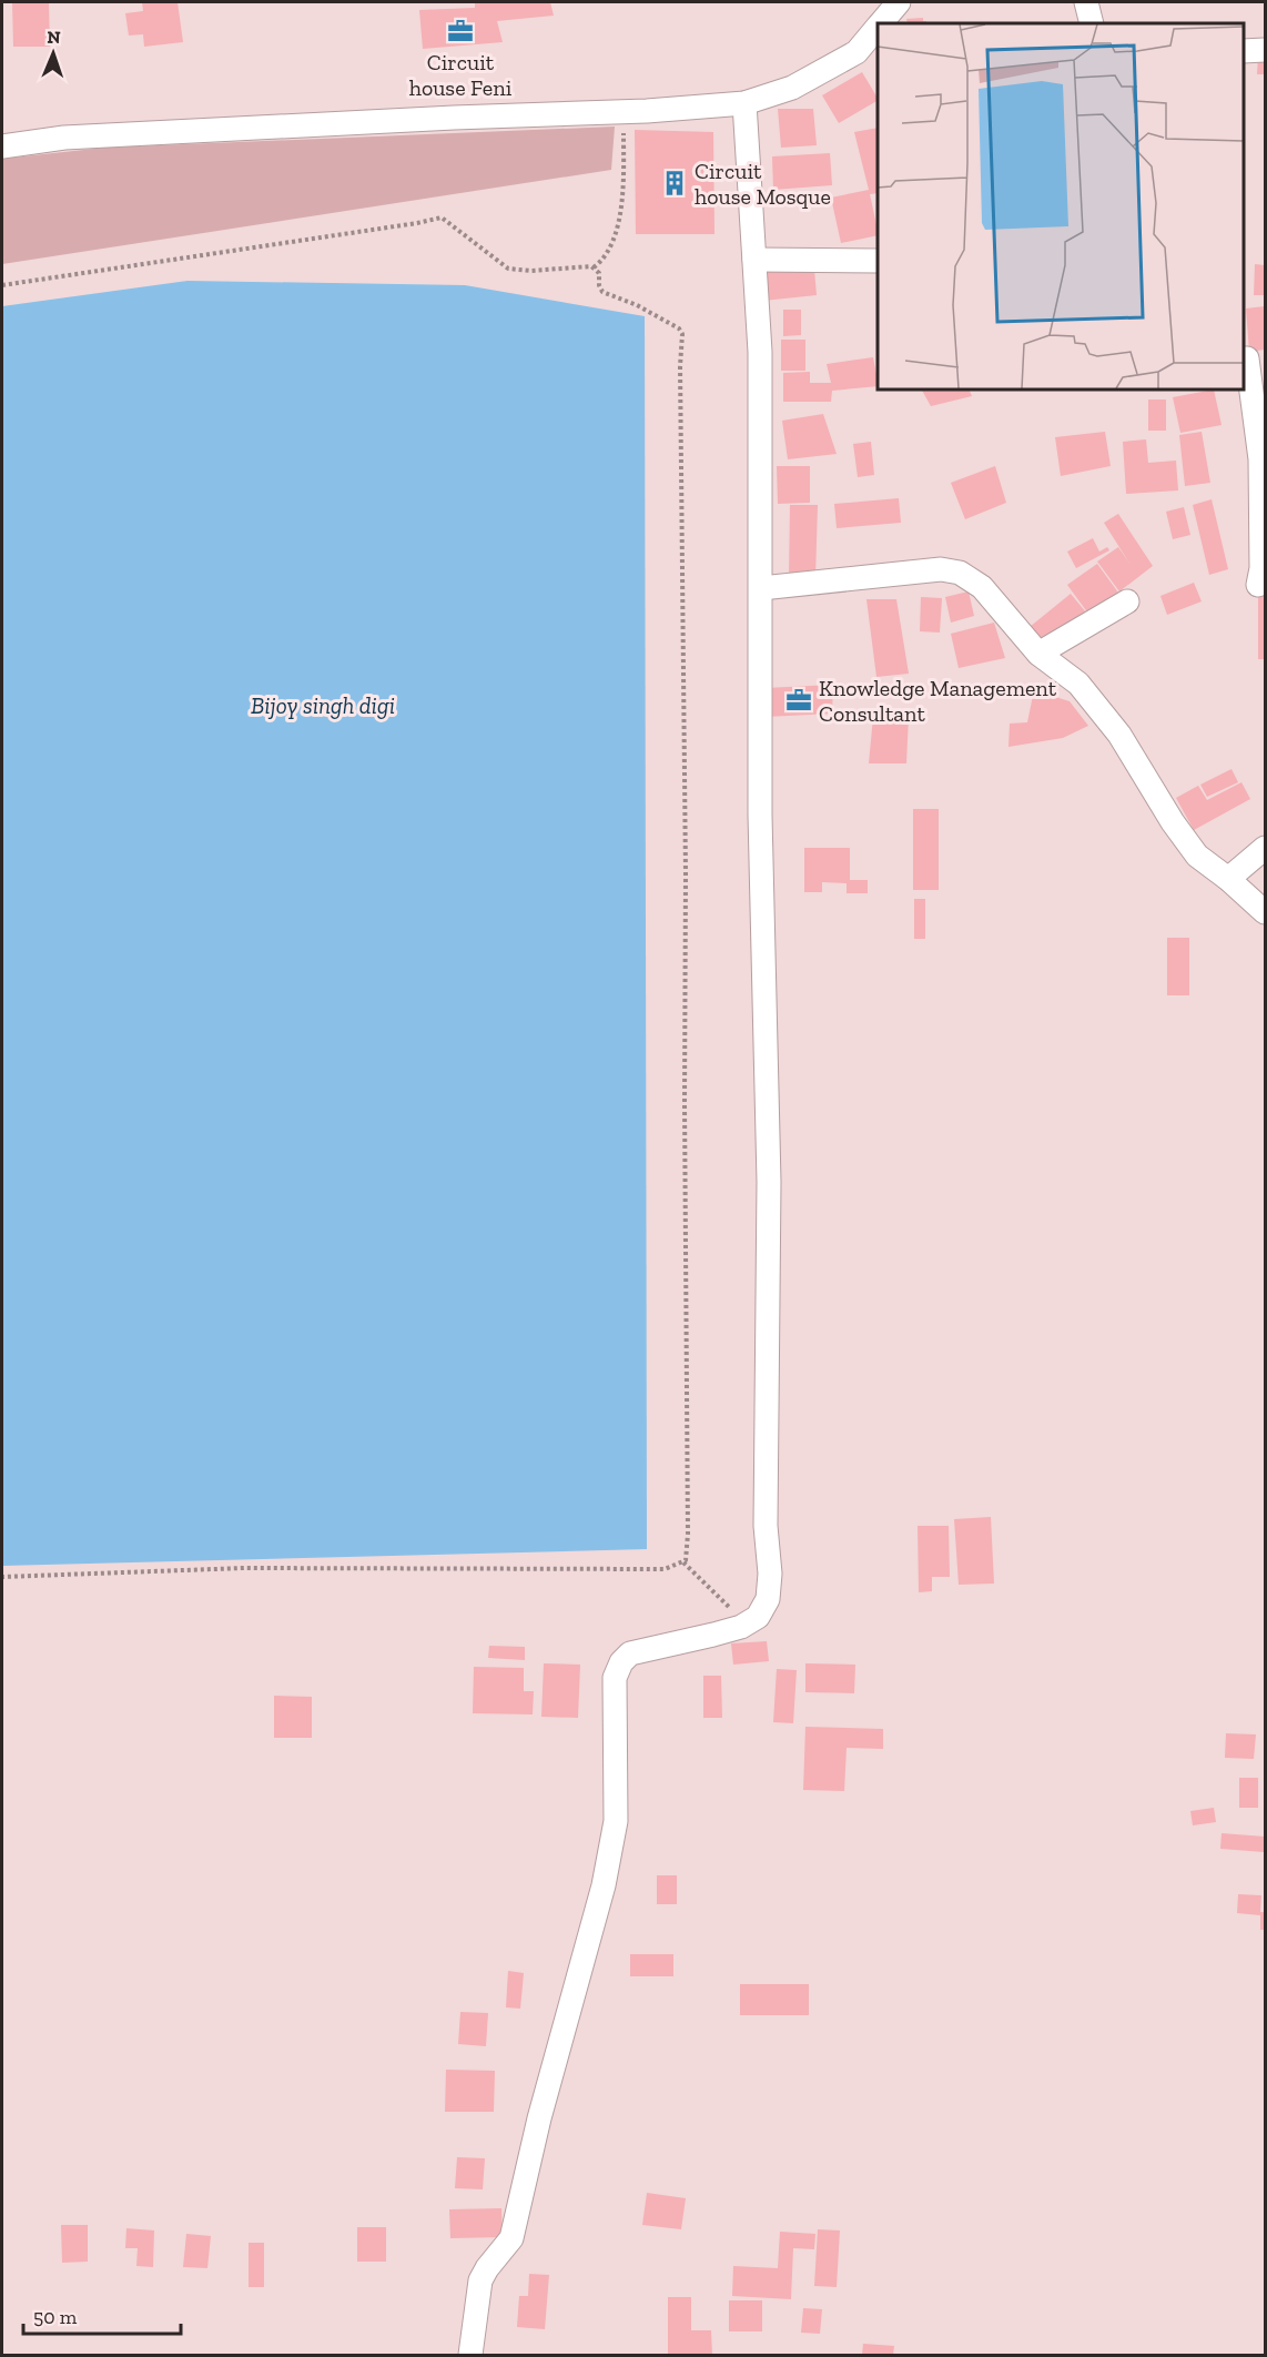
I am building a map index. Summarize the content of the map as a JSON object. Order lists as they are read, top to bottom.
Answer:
{
  "water": ["Bijoy singh digi"],
  "places": {
    "office": ["Circuit house Feni", "Knowledge Management Consultant"],
    "building": ["Circuit house Mosque"]
  },
  "scale_bar": "50 m",
  "north": "top"
}
